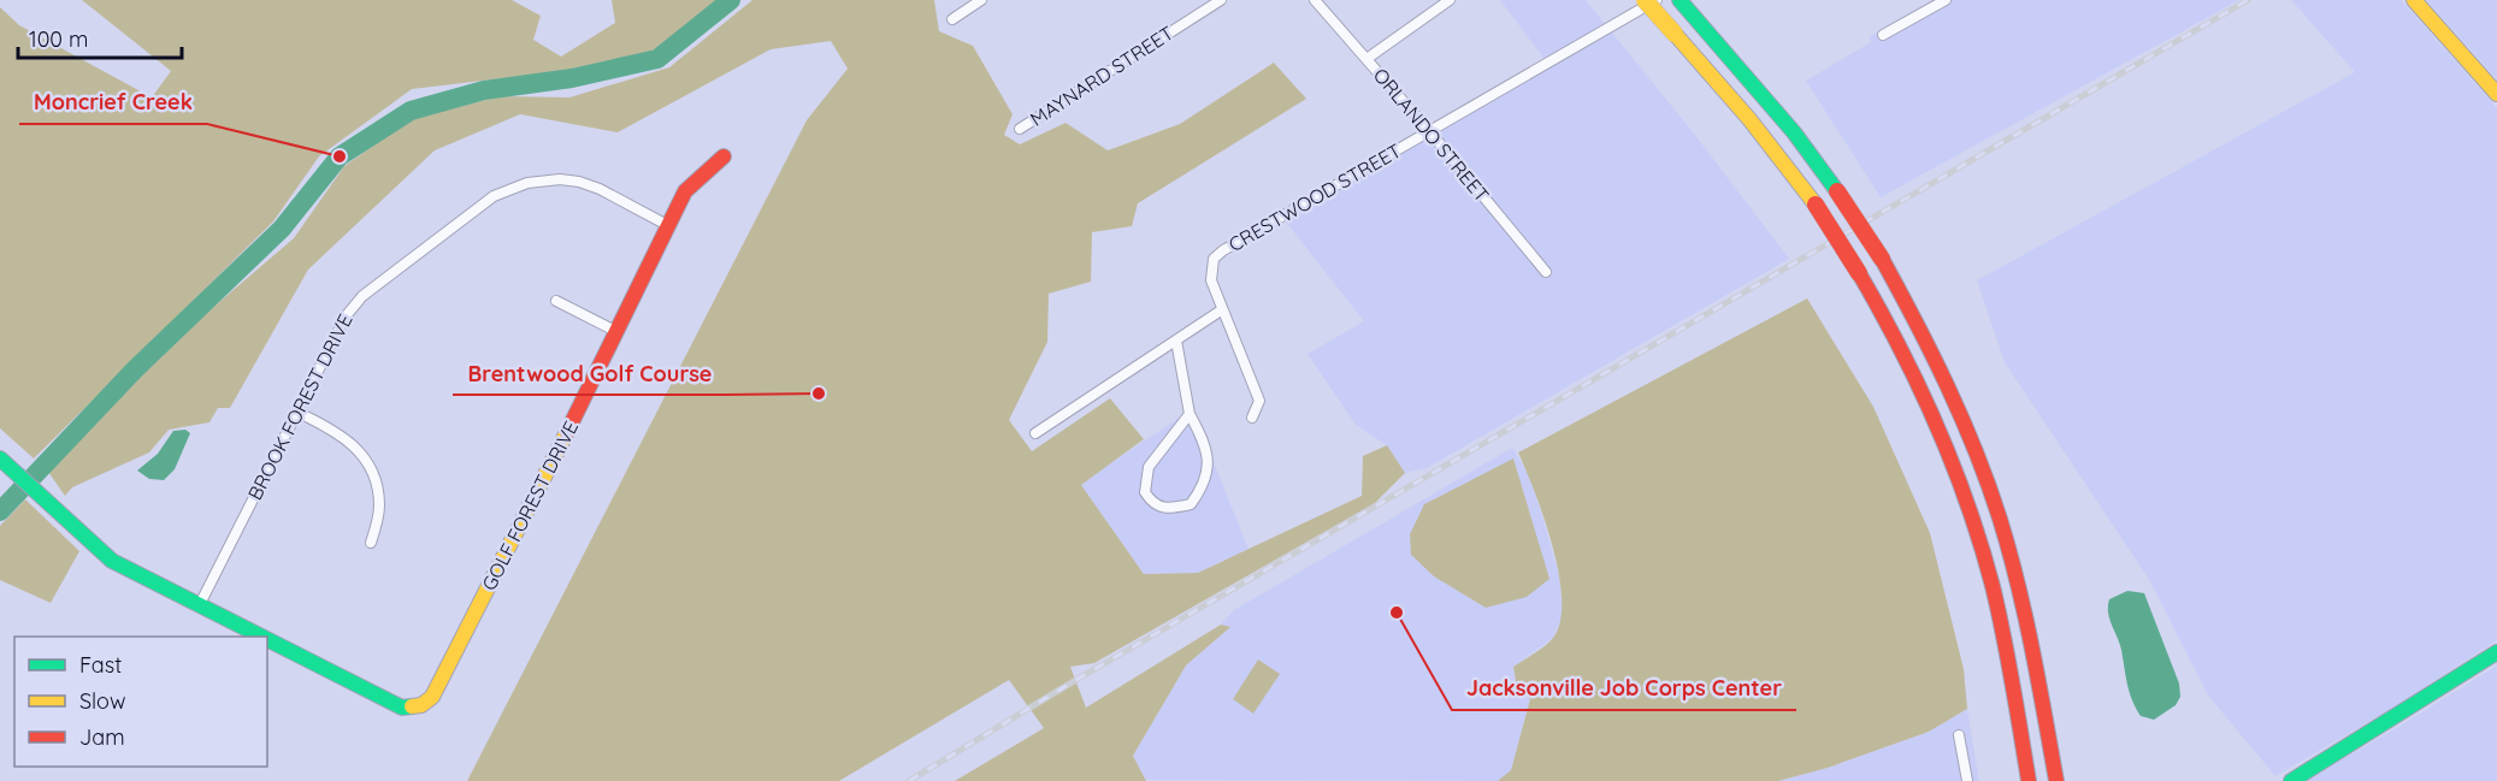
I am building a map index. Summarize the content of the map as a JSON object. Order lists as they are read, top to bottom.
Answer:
{
  "streets": {
    "main road": ["GOLF FOREST DRIVE"],
    "street": [
      "MAYNARD STREET",
      "ORLANDO STREET",
      "CRESTWOOD STREET",
      "BROOK FOREST DRIVE"
    ]
  },
  "crossings": [
    ["ORLANDO STREET", "CRESTWOOD STREET"],
    ["BROOK FOREST DRIVE", "GOLF FOREST DRIVE"]
  ],
  "places": ["Moncrief Creek", "Brentwood Golf Course", "Jacksonville Job Corps Center"],
  "legend": ["Fast", "Slow", "Jam"],
  "scale_bar": "100 m"
}
